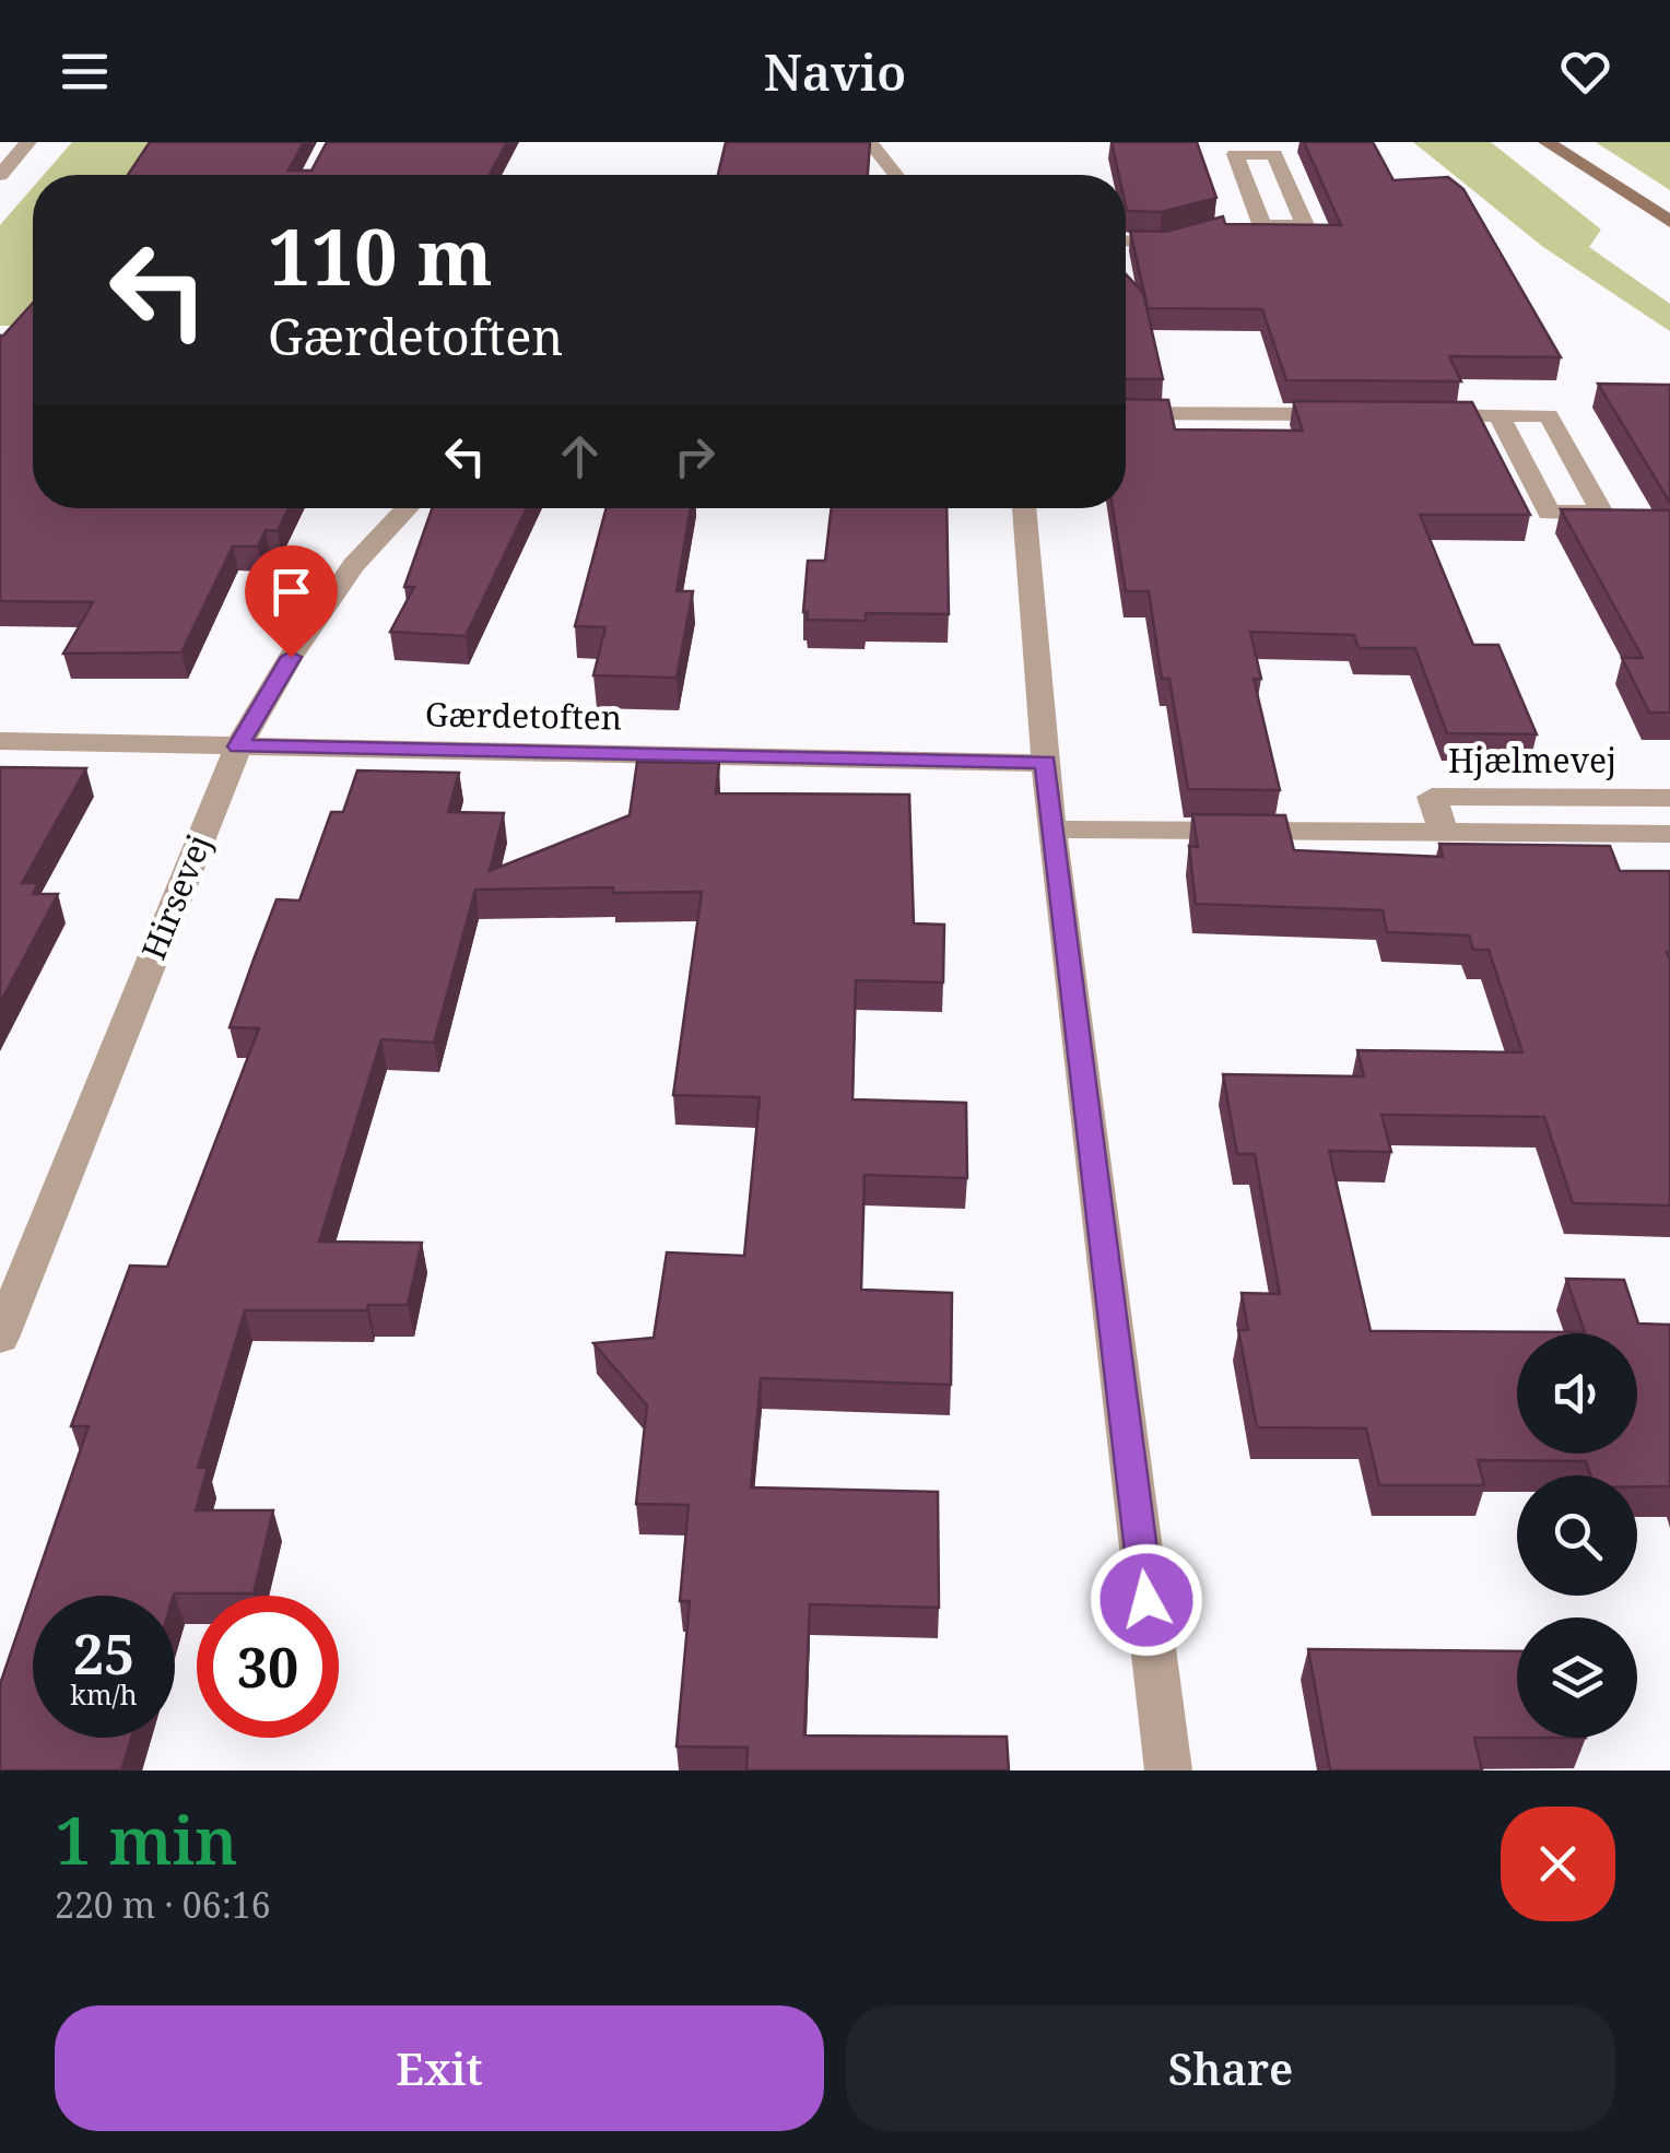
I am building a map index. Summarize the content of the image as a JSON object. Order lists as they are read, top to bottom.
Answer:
{
  "streets": {
    "street": ["Gærdetoften", "Hjælmevej", "Hirsevej"]
  },
  "crossings": [
    ["Gærdetoften", "Hirsevej"]
  ],
  "page": {
    "header": "Navio",
    "turn": ["110 m", "Gærdetoften"],
    "speed": "25 km/h",
    "limit": "30",
    "heading": ["1 min", "220 m · 06:16"],
    "buttons": ["Exit", "Share"]
  }
}
